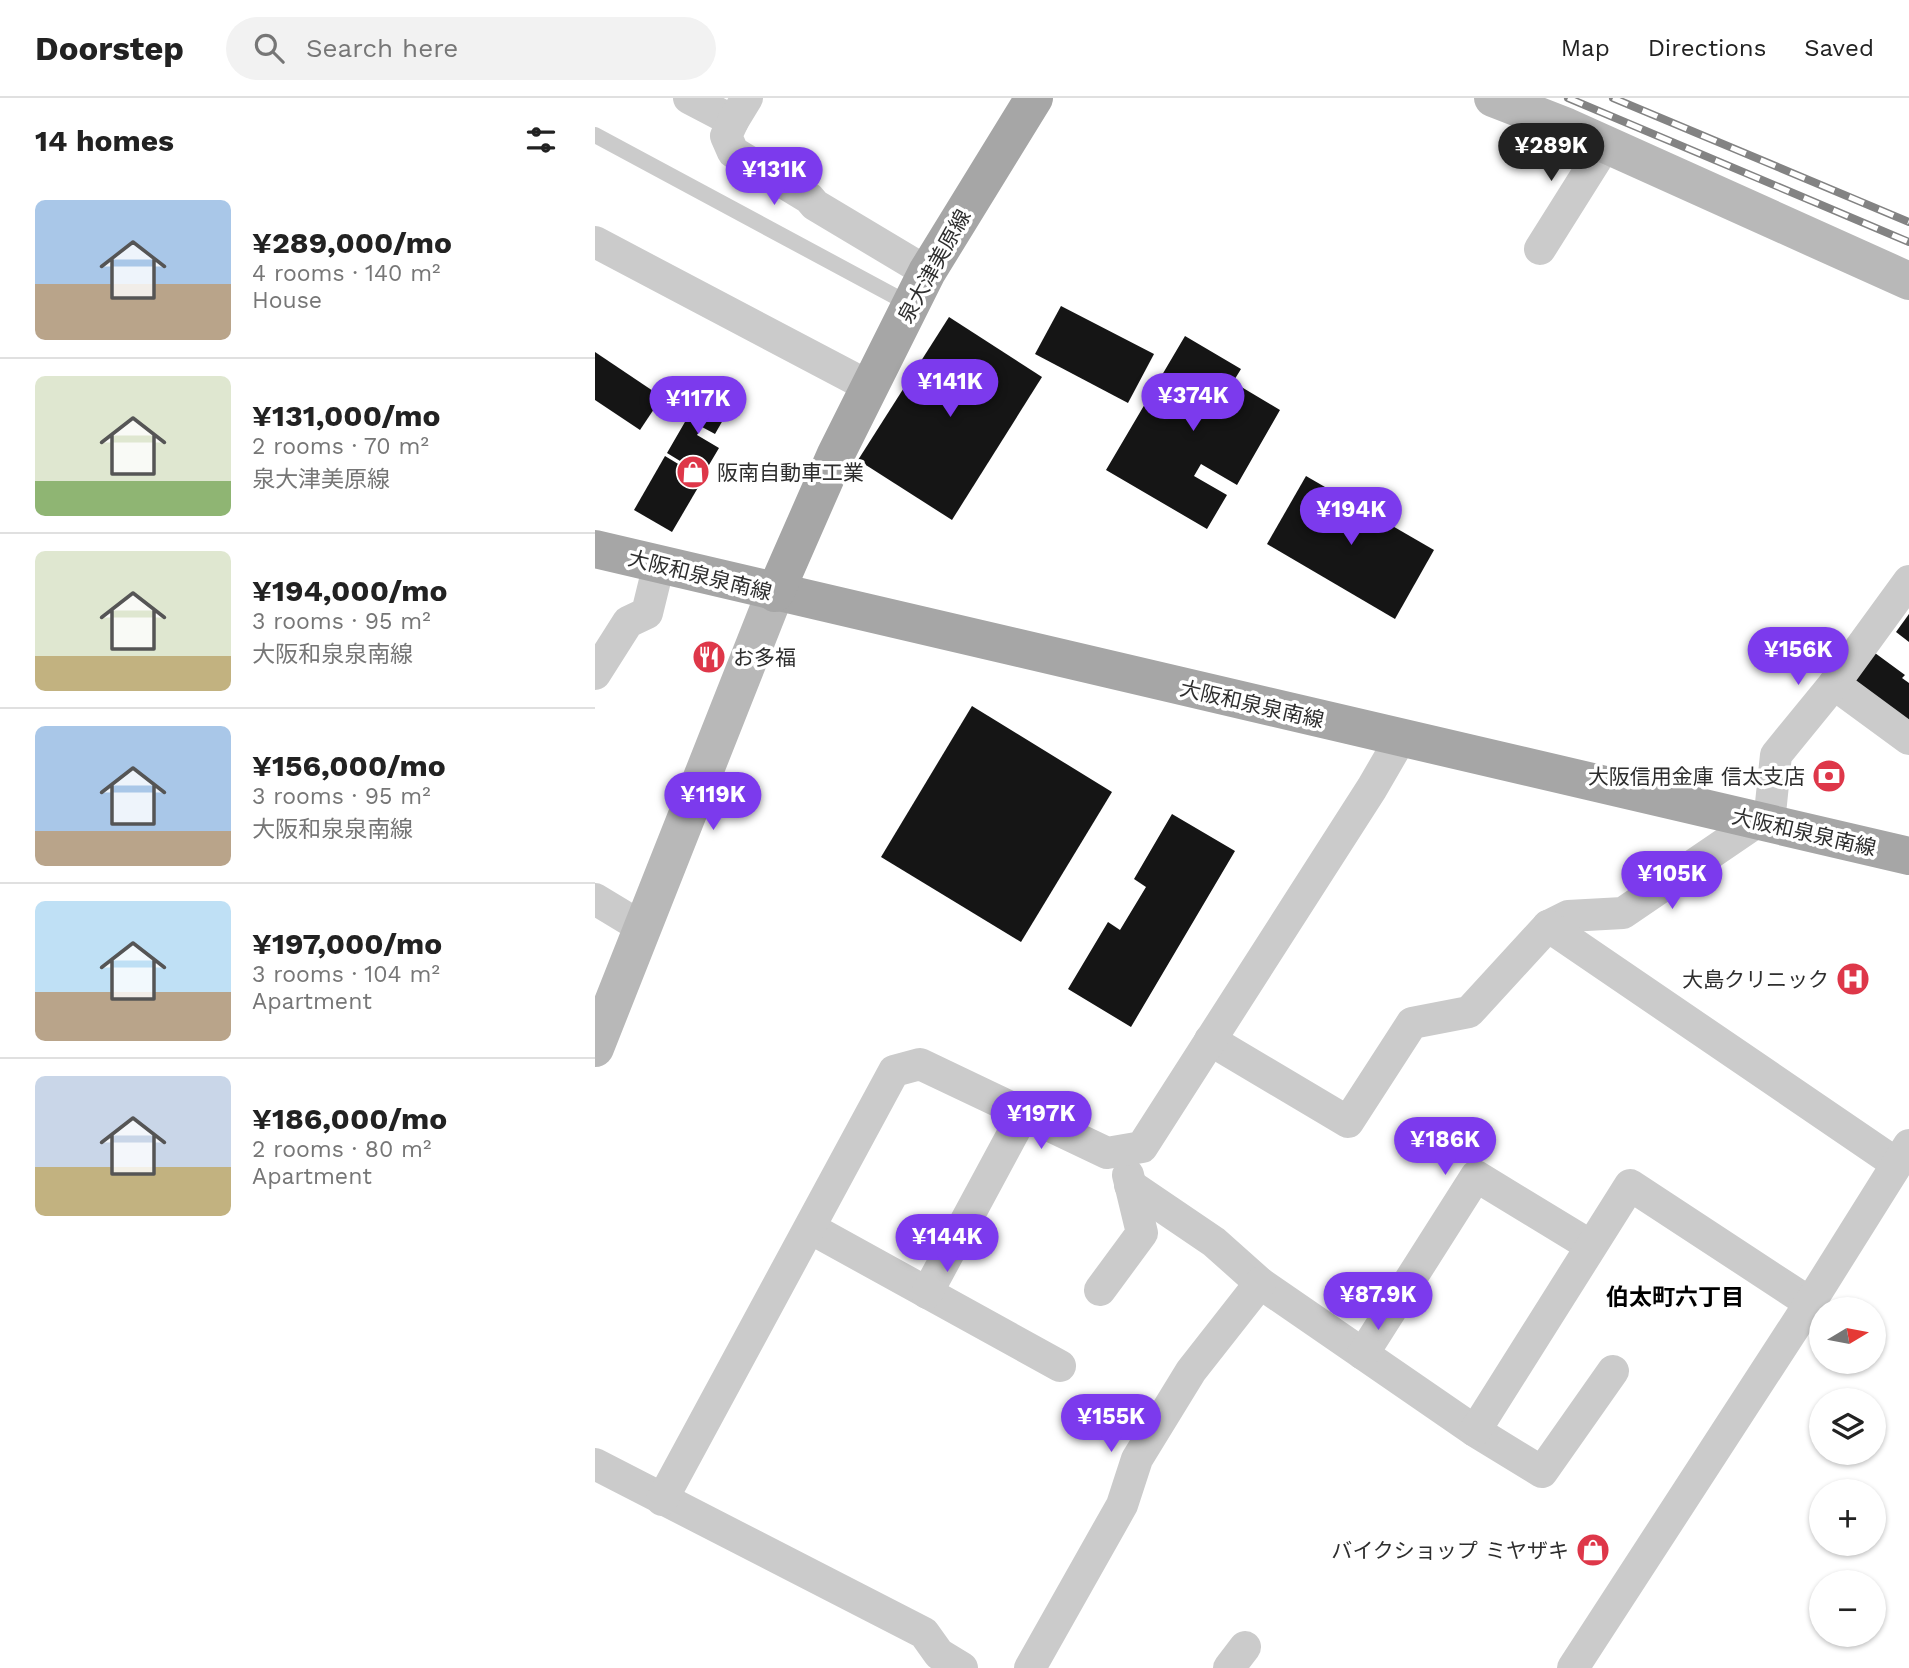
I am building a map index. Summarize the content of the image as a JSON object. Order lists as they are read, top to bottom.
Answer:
{
  "streets": {
    "main road": ["泉大津美原線", "大阪和泉泉南線"]
  },
  "crossings": [
    ["泉大津美原線", "大阪和泉泉南線"]
  ],
  "districts": ["伯太町六丁目"],
  "places": {
    "shop": ["阪南自動車工業", "バイクショップ ミヤザキ"],
    "restaurant": ["お多福"],
    "bank": ["大阪信用金庫 信太支店"],
    "hospital": ["大島クリニック"]
  },
  "north": "right",
  "page": {
    "header": "Doorstep",
    "search": "Search here",
    "nav": ["Map", "Directions", "Saved"],
    "heading": "14 homes",
    "price": [
      "¥289K",
      "¥131K",
      "¥141K",
      "¥374K",
      "¥117K",
      "¥194K",
      "¥156K",
      "¥119K",
      "¥105K",
      "¥197K",
      "¥186K",
      "¥144K",
      "¥87.9K",
      "¥155K"
    ],
    "list": [
      {
        "name": "¥289,000/mo",
        "note": "4 rooms · 140 m² · House"
      },
      {
        "name": "¥131,000/mo",
        "note": "2 rooms · 70 m² · 泉大津美原線"
      },
      {
        "name": "¥194,000/mo",
        "note": "3 rooms · 95 m² · 大阪和泉泉南線"
      },
      {
        "name": "¥156,000/mo",
        "note": "3 rooms · 95 m² · 大阪和泉泉南線"
      },
      {
        "name": "¥197,000/mo",
        "note": "3 rooms · 104 m² · Apartment"
      },
      {
        "name": "¥186,000/mo",
        "note": "2 rooms · 80 m² · Apartment"
      }
    ],
    "map_buttons": ["+", "−"]
  }
}
